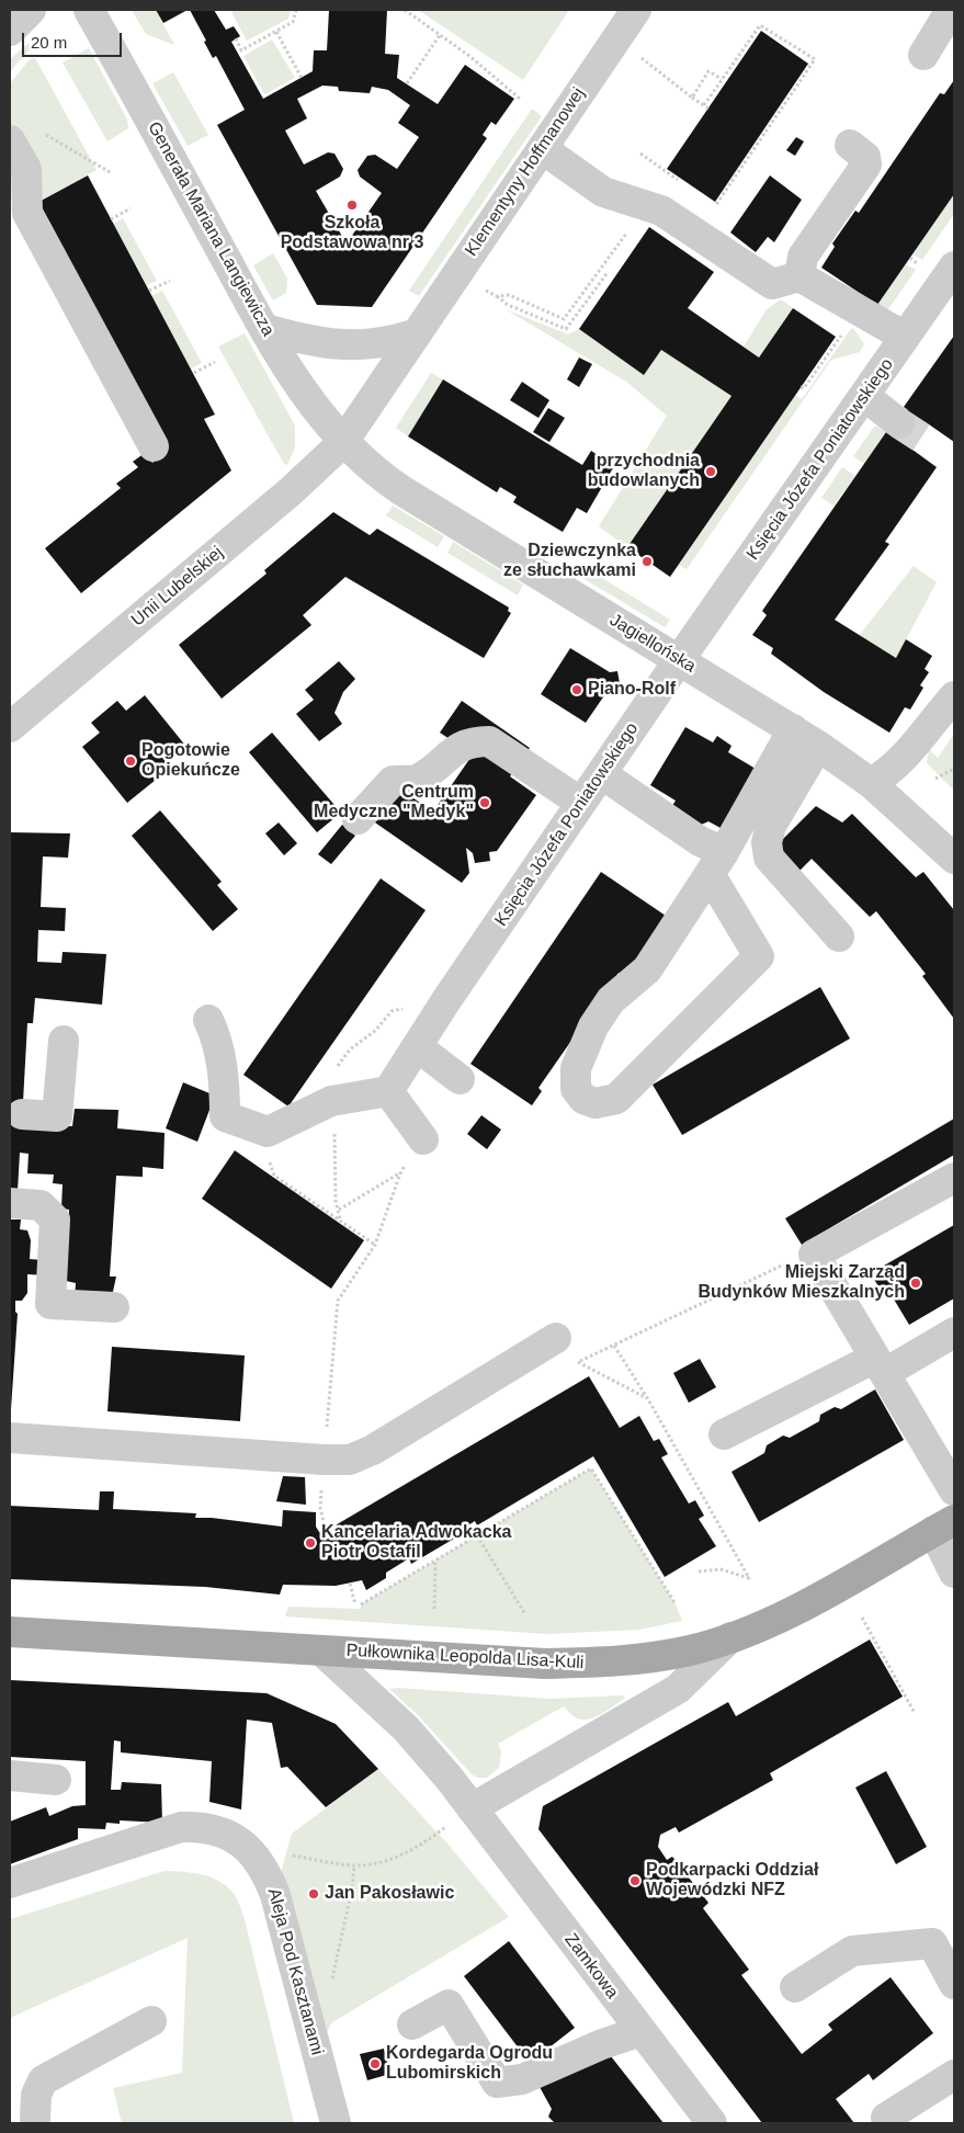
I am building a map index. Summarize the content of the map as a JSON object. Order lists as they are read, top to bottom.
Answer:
{
  "streets": {
    "main road": ["Pułkownika Leopolda Lisa-Kuli"],
    "street": [
      "Klementyny Hoffmanowej",
      "Generała Mariana Langiewicza",
      "Księcia Józefa Poniatowskiego",
      "Unii Lubelskiej",
      "Jagiellońska",
      "Zamkowa",
      "Aleja Pod Kasztanami"
    ]
  },
  "crossings": [
    ["Klementyny Hoffmanowej", "Generała Mariana Langiewicza"],
    ["Klementyny Hoffmanowej", "Unii Lubelskiej"],
    ["Klementyny Hoffmanowej", "Jagiellońska"],
    ["Generała Mariana Langiewicza", "Unii Lubelskiej"],
    ["Generała Mariana Langiewicza", "Jagiellońska"],
    ["Księcia Józefa Poniatowskiego", "Jagiellońska"],
    ["Unii Lubelskiej", "Jagiellońska"],
    ["Pułkownika Leopolda Lisa-Kuli", "Zamkowa"]
  ],
  "places": [
    "Szkoła Podstawowa nr 3",
    "przychodnia budowlanych",
    "Dziewczynka ze słuchawkami",
    "Piano-Rolf",
    "Pogotowie Opiekuńcze",
    "Centrum Medyczne \"Medyk\"",
    "Miejski Zarząd Budynków Mieszkalnych",
    "Kancelaria Adwokacka Piotr Ostafil",
    "Podkarpacki Oddział Wojewódzki NFZ",
    "Jan Pakosławic",
    "Kordegarda Ogrodu Lubomirskich"
  ],
  "scale_bar": "20 m"
}
